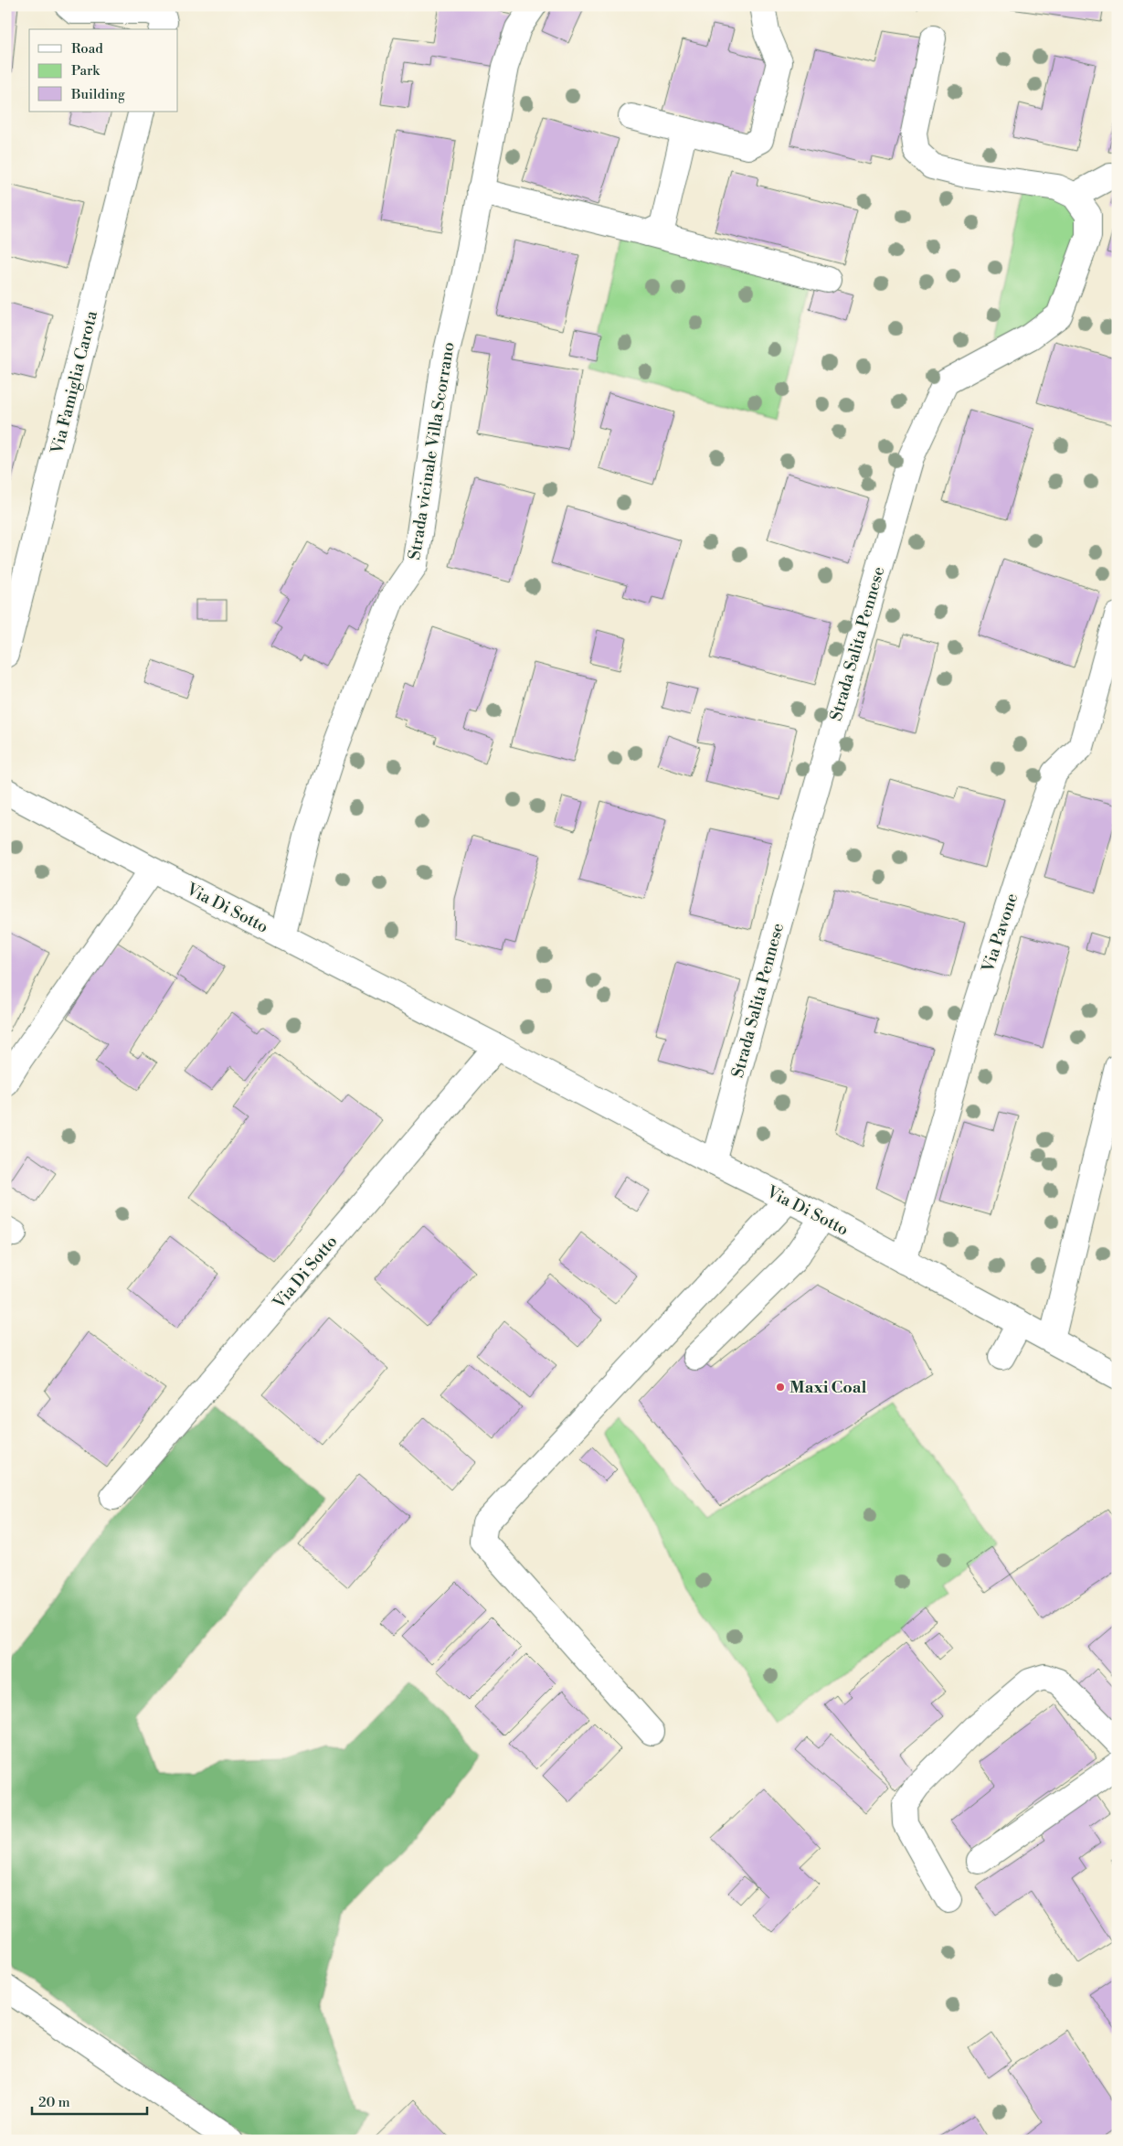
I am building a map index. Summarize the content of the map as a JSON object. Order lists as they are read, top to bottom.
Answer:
{
  "streets": {
    "street": [
      "Via Famiglia Carota",
      "Strada vicinale Villa Scorrano",
      "Strada Salita Pennese",
      "Via Di Sotto",
      "Via Pavone"
    ]
  },
  "crossings": [
    ["Strada vicinale Villa Scorrano", "Via Di Sotto"],
    ["Strada Salita Pennese", "Via Di Sotto"],
    ["Via Di Sotto", "Via Pavone"]
  ],
  "places": ["Maxi Coal"],
  "legend": ["Road", "Park", "Building"],
  "scale_bar": "20 m"
}
